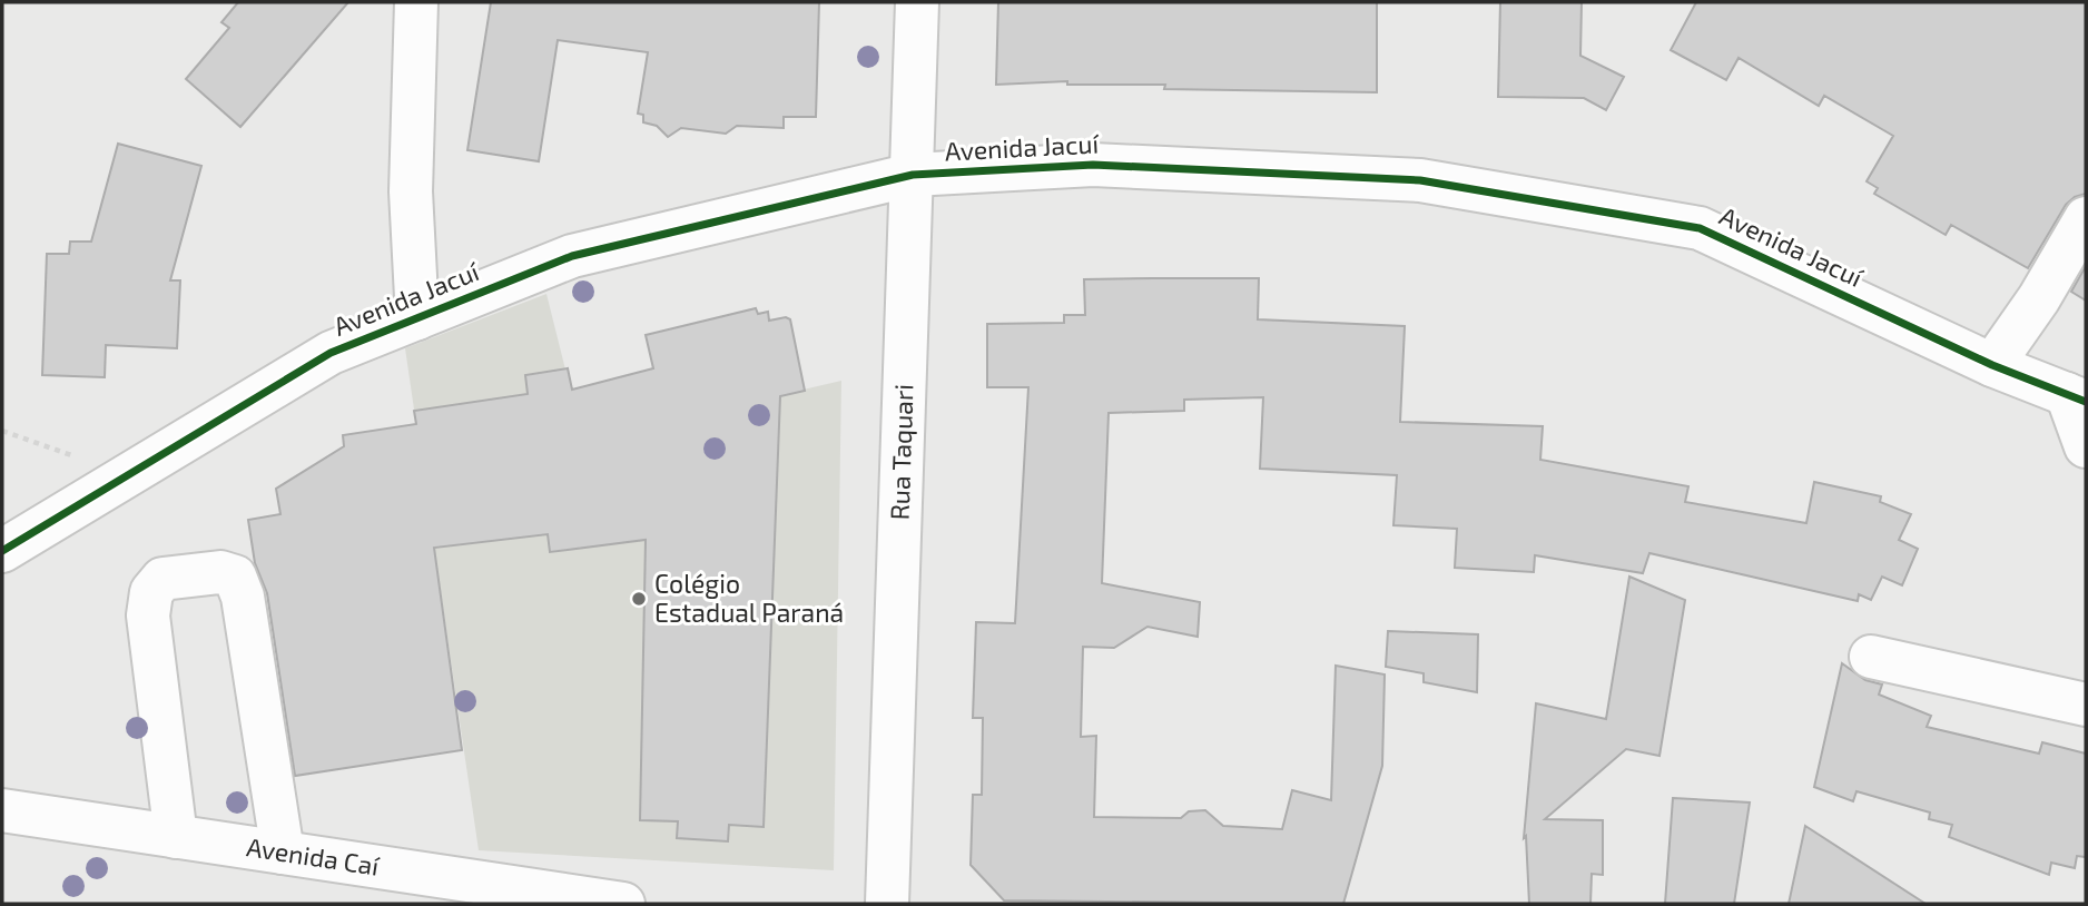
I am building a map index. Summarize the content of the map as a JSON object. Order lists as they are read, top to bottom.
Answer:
{
  "streets": {
    "street": ["Avenida Jacuí", "Rua Taquari", "Avenida Caí"]
  },
  "crossings": [
    ["Avenida Jacuí", "Rua Taquari"]
  ],
  "places": ["Colégio Estadual Paraná"]
}
